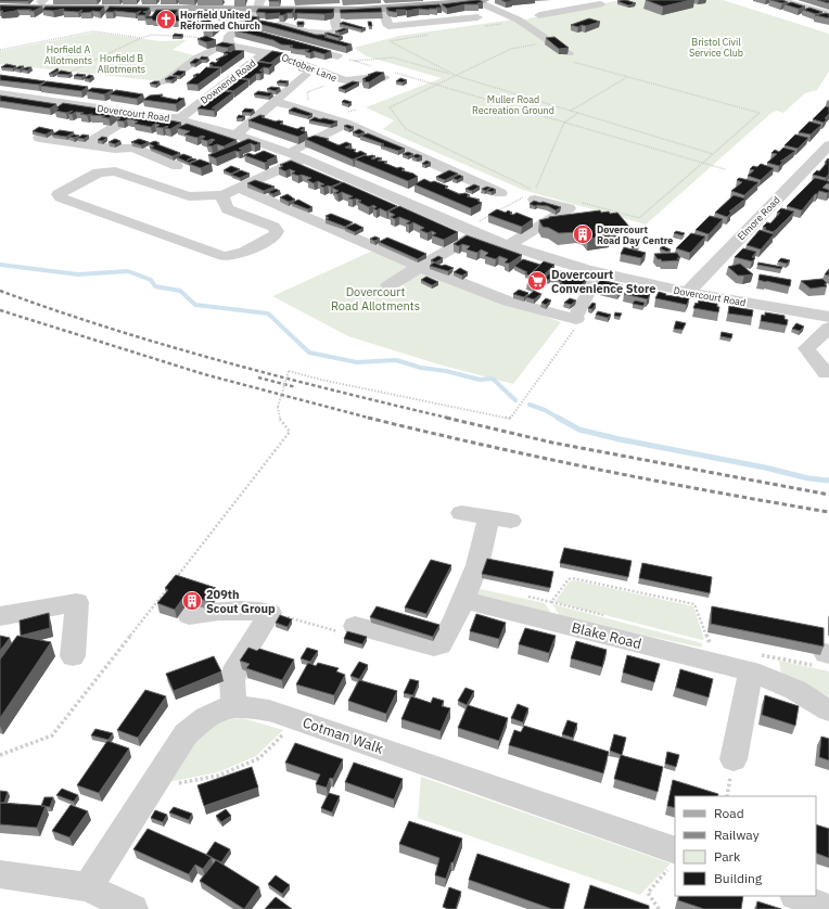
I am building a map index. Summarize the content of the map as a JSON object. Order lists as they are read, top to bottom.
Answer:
{
  "streets": {
    "street": [
      "October Lane",
      "Downend Road",
      "Dovercourt Road",
      "Elmore Road",
      "Blake Road",
      "Cotman Walk"
    ]
  },
  "crossings": [
    ["October Lane", "Downend Road"],
    ["Downend Road", "Dovercourt Road"],
    ["Dovercourt Road", "Elmore Road"]
  ],
  "parks": [
    "Bristol Civil Service Club",
    "Horfield A Allotments",
    "Horfield B Allotments",
    "Muller Road Recreation Ground",
    "Dovercourt Road Allotments"
  ],
  "places": {
    "church": ["Horfield United Reformed Church"],
    "building": ["Dovercourt Road Day Centre", "209th Scout Group"],
    "supermarket": ["Dovercourt Convenience Store"]
  },
  "legend": [
    "Road",
    "Railway",
    "Park",
    "Building"
  ]
}
